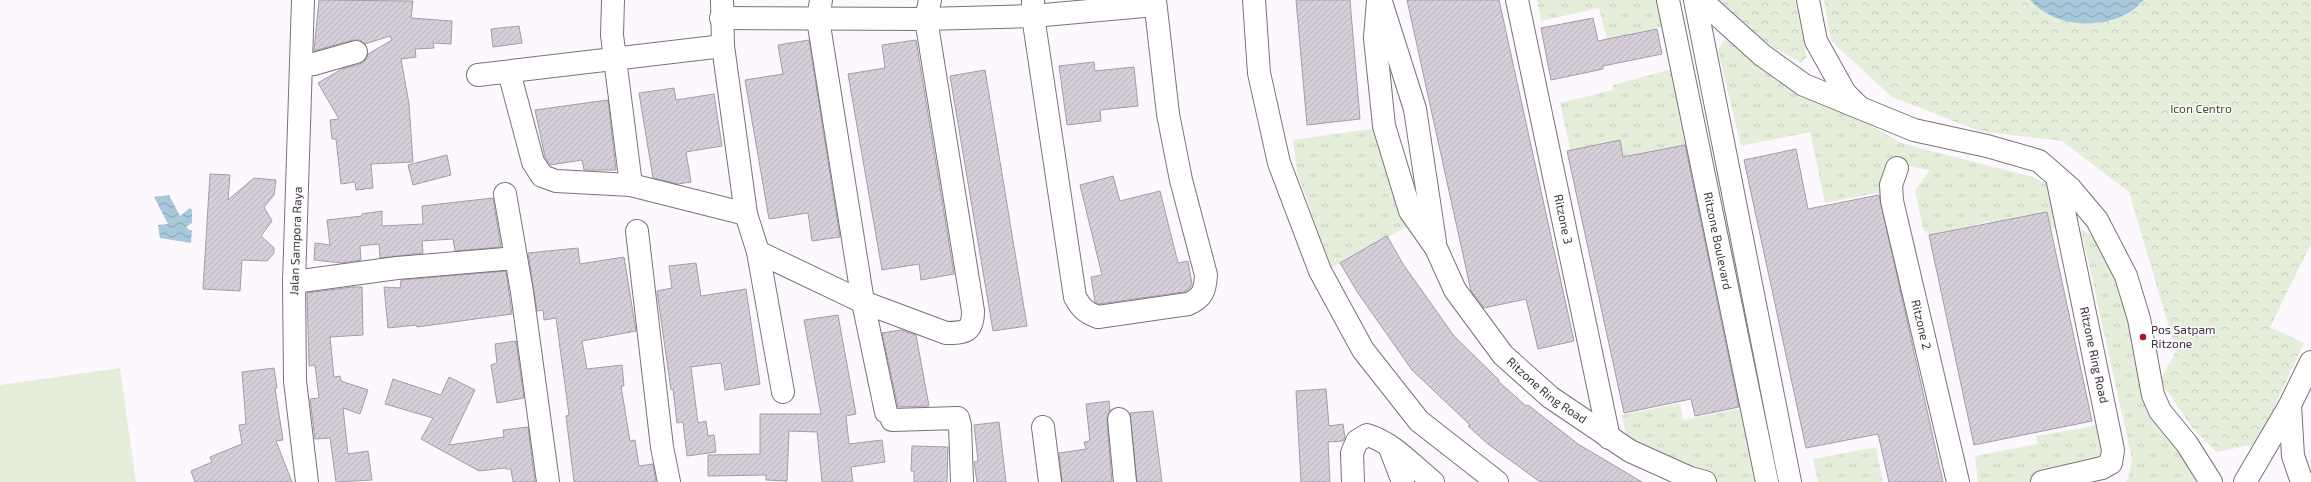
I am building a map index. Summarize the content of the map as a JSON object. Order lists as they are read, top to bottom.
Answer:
{
  "streets": {
    "street": [
      "Ritzone 3",
      "Jalan Sampora Raya",
      "Ritzone Boulevard",
      "Ritzone 2",
      "Ritzone Ring Road"
    ]
  },
  "crossings": [
    ["Ritzone 3", "Ritzone Ring Road"]
  ],
  "parks": ["Icon Centro"],
  "places": ["Pos Satpam Ritzone"]
}
